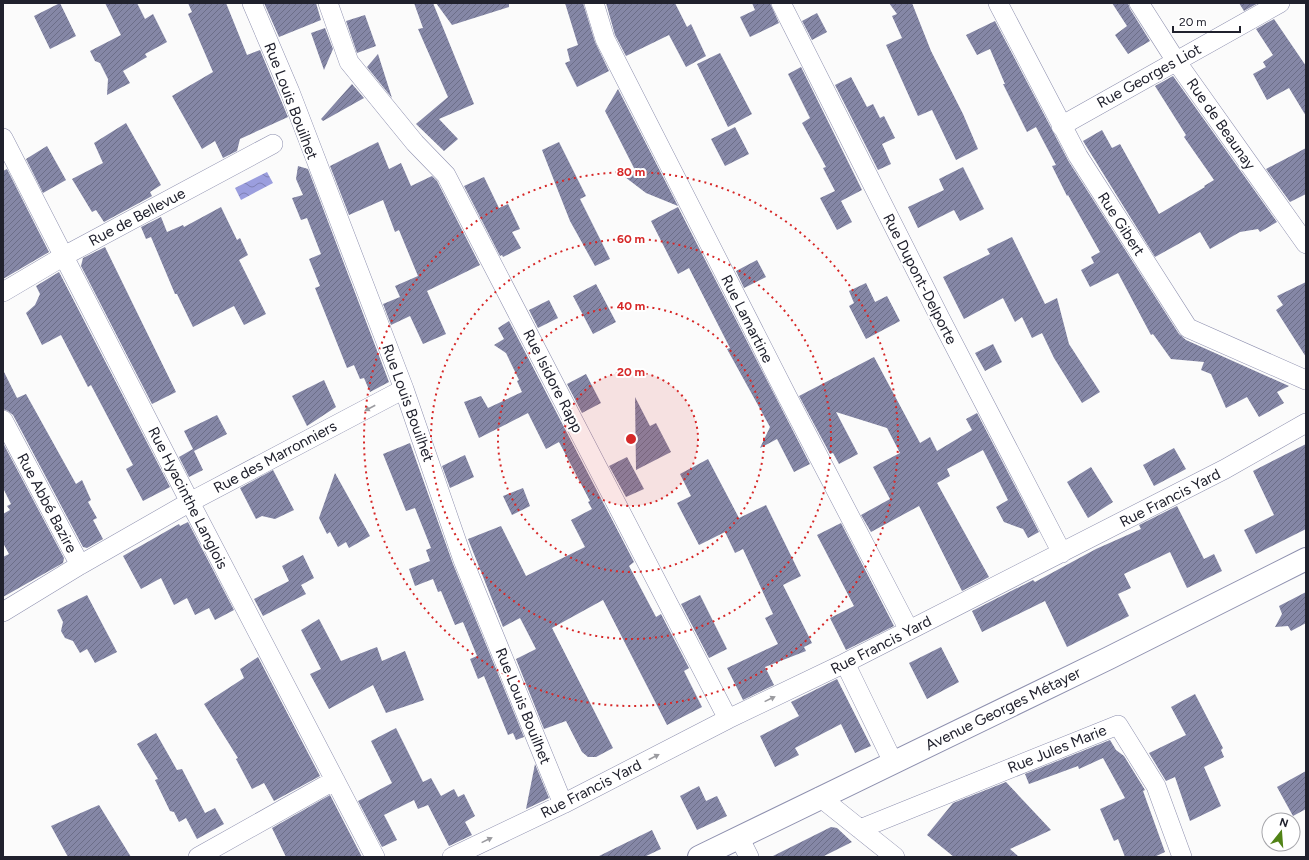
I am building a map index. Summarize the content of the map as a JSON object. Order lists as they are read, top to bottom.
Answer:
{
  "streets": {
    "street": [
      "Rue Georges Liot",
      "Rue Louis Bouilhet",
      "Rue de Beaunay",
      "Rue de Bellevue",
      "Rue Gibert",
      "Rue Dupont-Delporte",
      "Rue Lamartine",
      "Rue Isidore Rapp",
      "Rue des Marronniers",
      "Rue Hyacinthe Langlois",
      "Rue Francis Yard",
      "Rue Abbé Bazire",
      "Avenue Georges Métayer",
      "Rue Jules Marie"
    ]
  },
  "crossings": [
    ["Rue Georges Liot", "Rue de Beaunay"],
    ["Rue Georges Liot", "Rue Gibert"],
    ["Rue Louis Bouilhet", "Rue des Marronniers"],
    ["Rue Louis Bouilhet", "Rue Francis Yard"],
    ["Rue de Bellevue", "Rue Hyacinthe Langlois"],
    ["Rue Dupont-Delporte", "Rue Francis Yard"],
    ["Rue Lamartine", "Rue Francis Yard"],
    ["Rue Isidore Rapp", "Rue Francis Yard"],
    ["Rue des Marronniers", "Rue Hyacinthe Langlois"],
    ["Rue des Marronniers", "Rue Abbé Bazire"]
  ],
  "one_way": ["Rue des Marronniers", "Rue Francis Yard"],
  "scale_bar": "20 m",
  "north": "top",
  "rings": [
    "80 m",
    "60 m",
    "40 m",
    "20 m"
  ]
}
